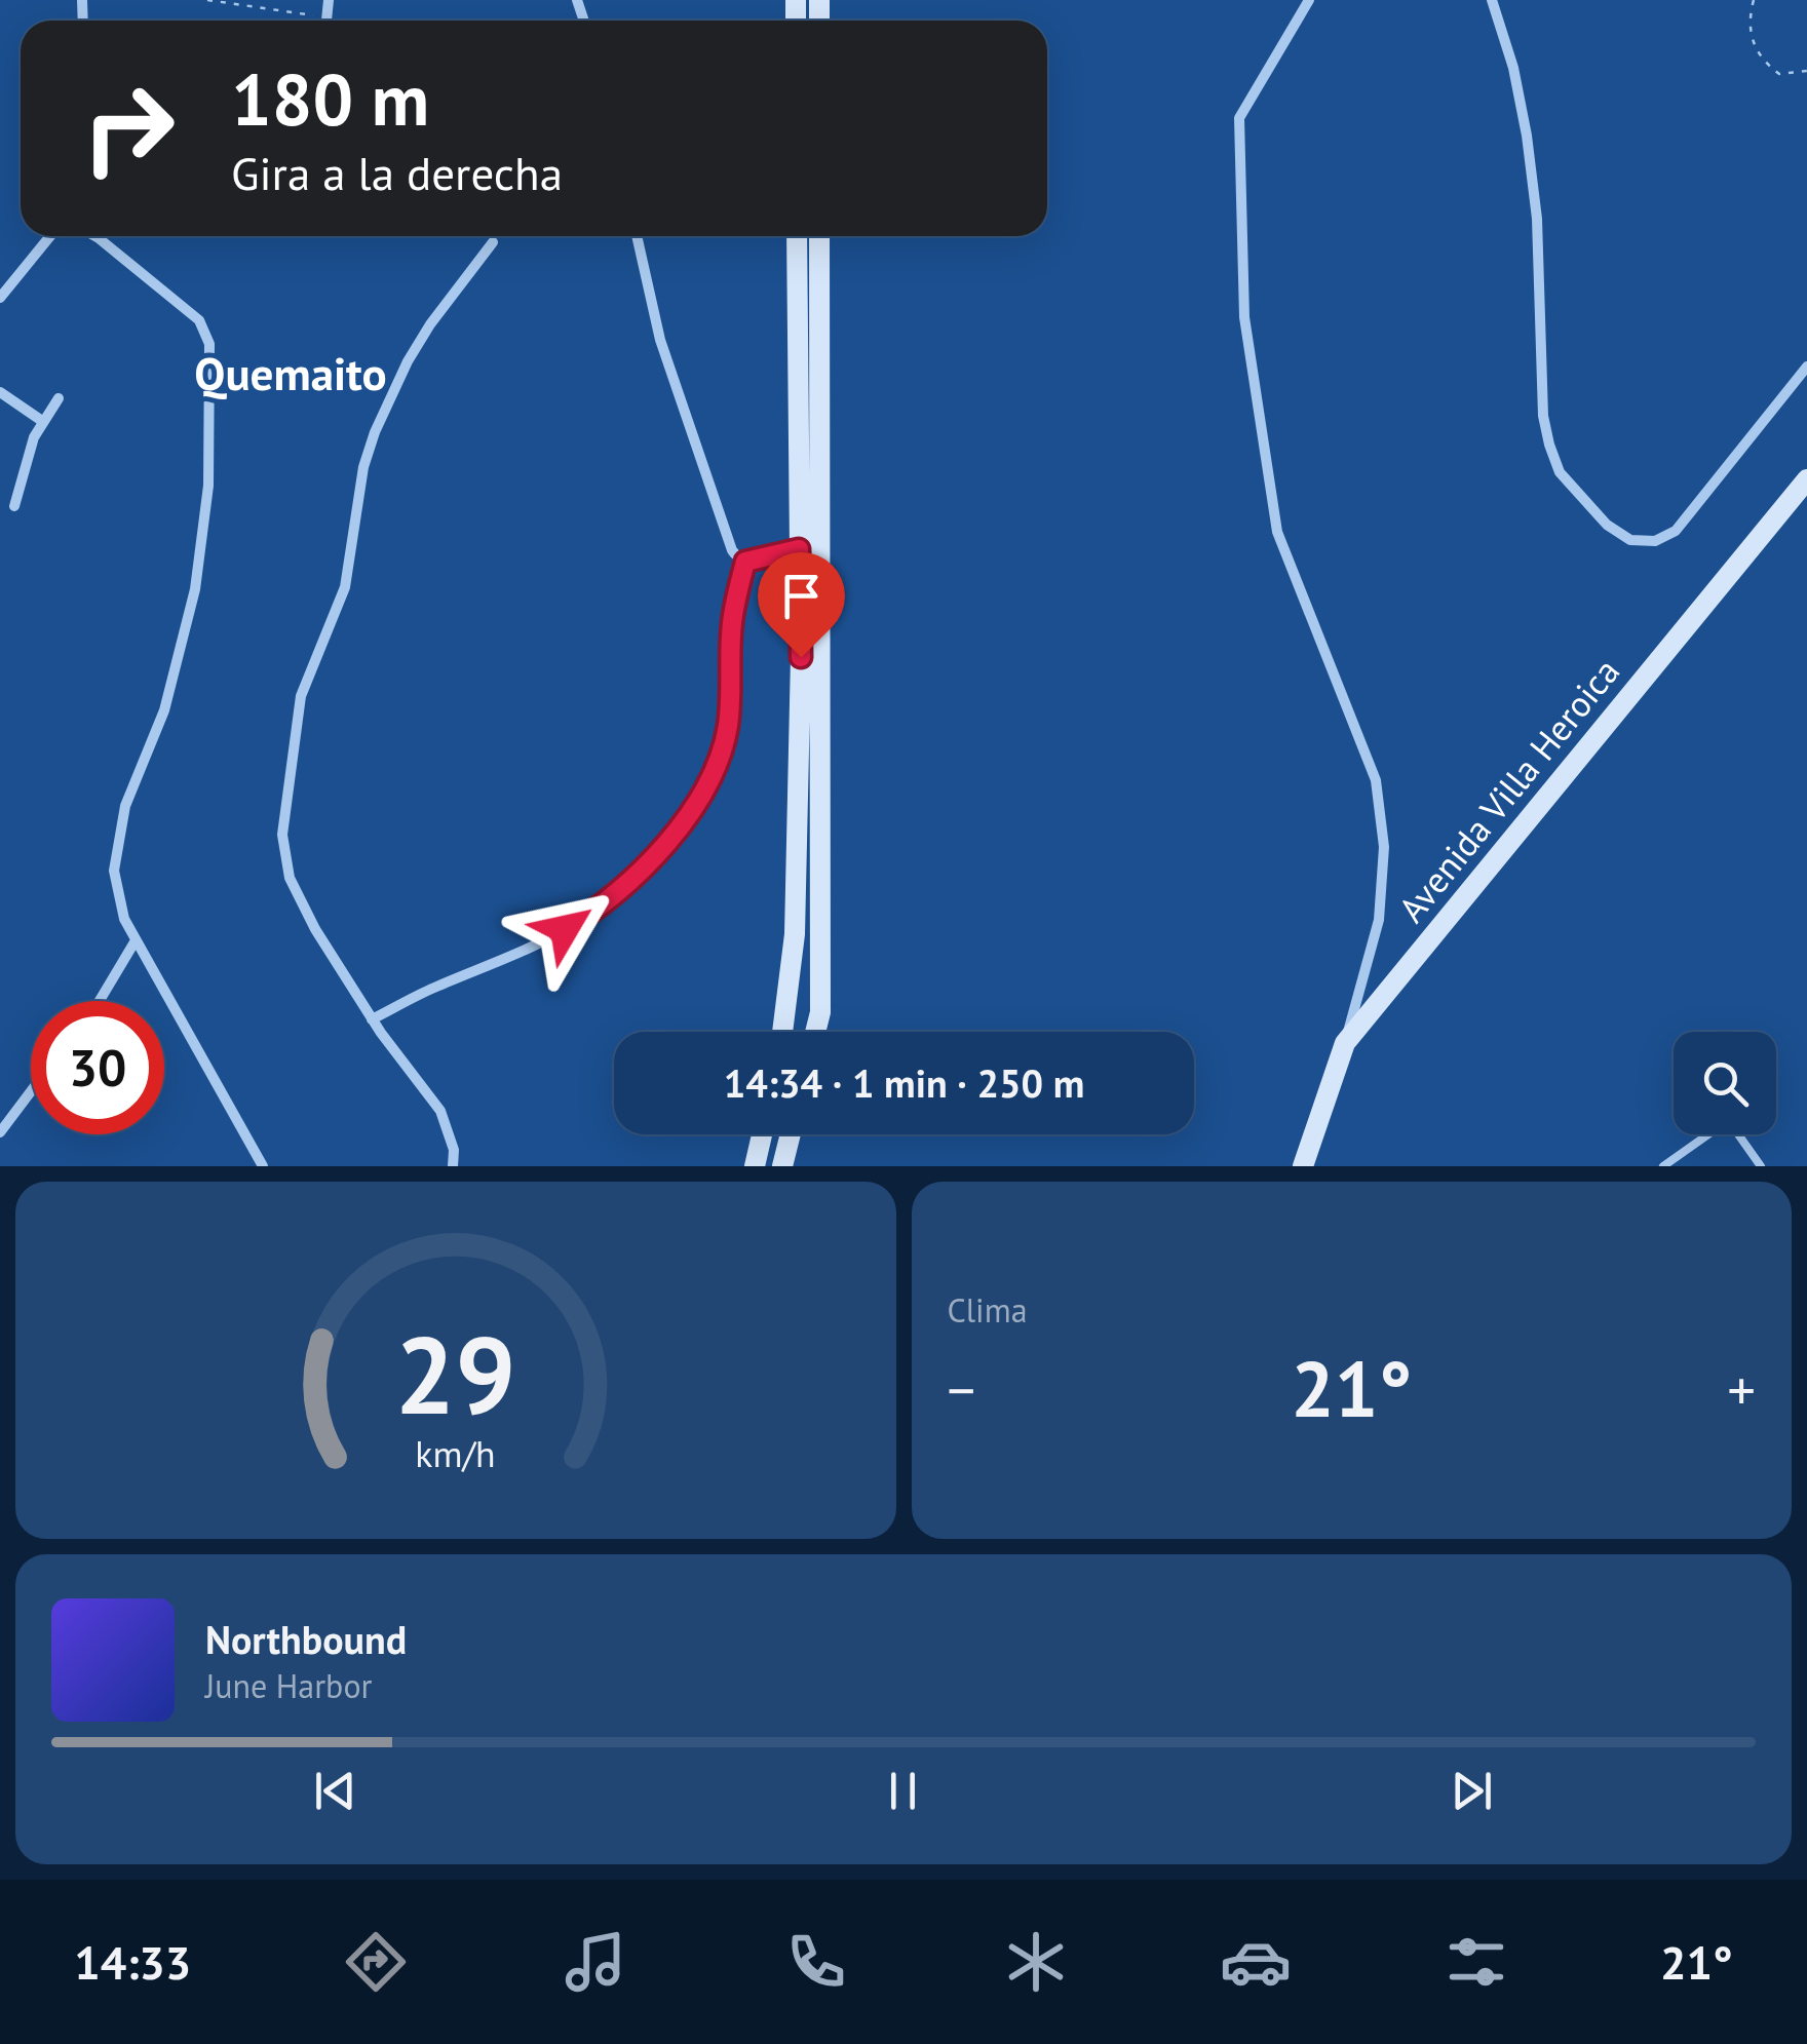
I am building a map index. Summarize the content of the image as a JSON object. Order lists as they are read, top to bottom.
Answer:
{
  "streets": {
    "main road": ["Avenida Villa Heroica"]
  },
  "districts": ["Quemaito"],
  "page": {
    "turn": ["180 m", "Gira a la derecha"],
    "limit": "30",
    "trip": "14:34 · 1 min · 250 m",
    "tile": "Clima",
    "heat": ["−", "21°", "+"],
    "song": ["Northbound", "June Harbor"],
    "tabs": ["14:33", "21°"],
    "gauge": ["29", "km/h"]
  }
}
